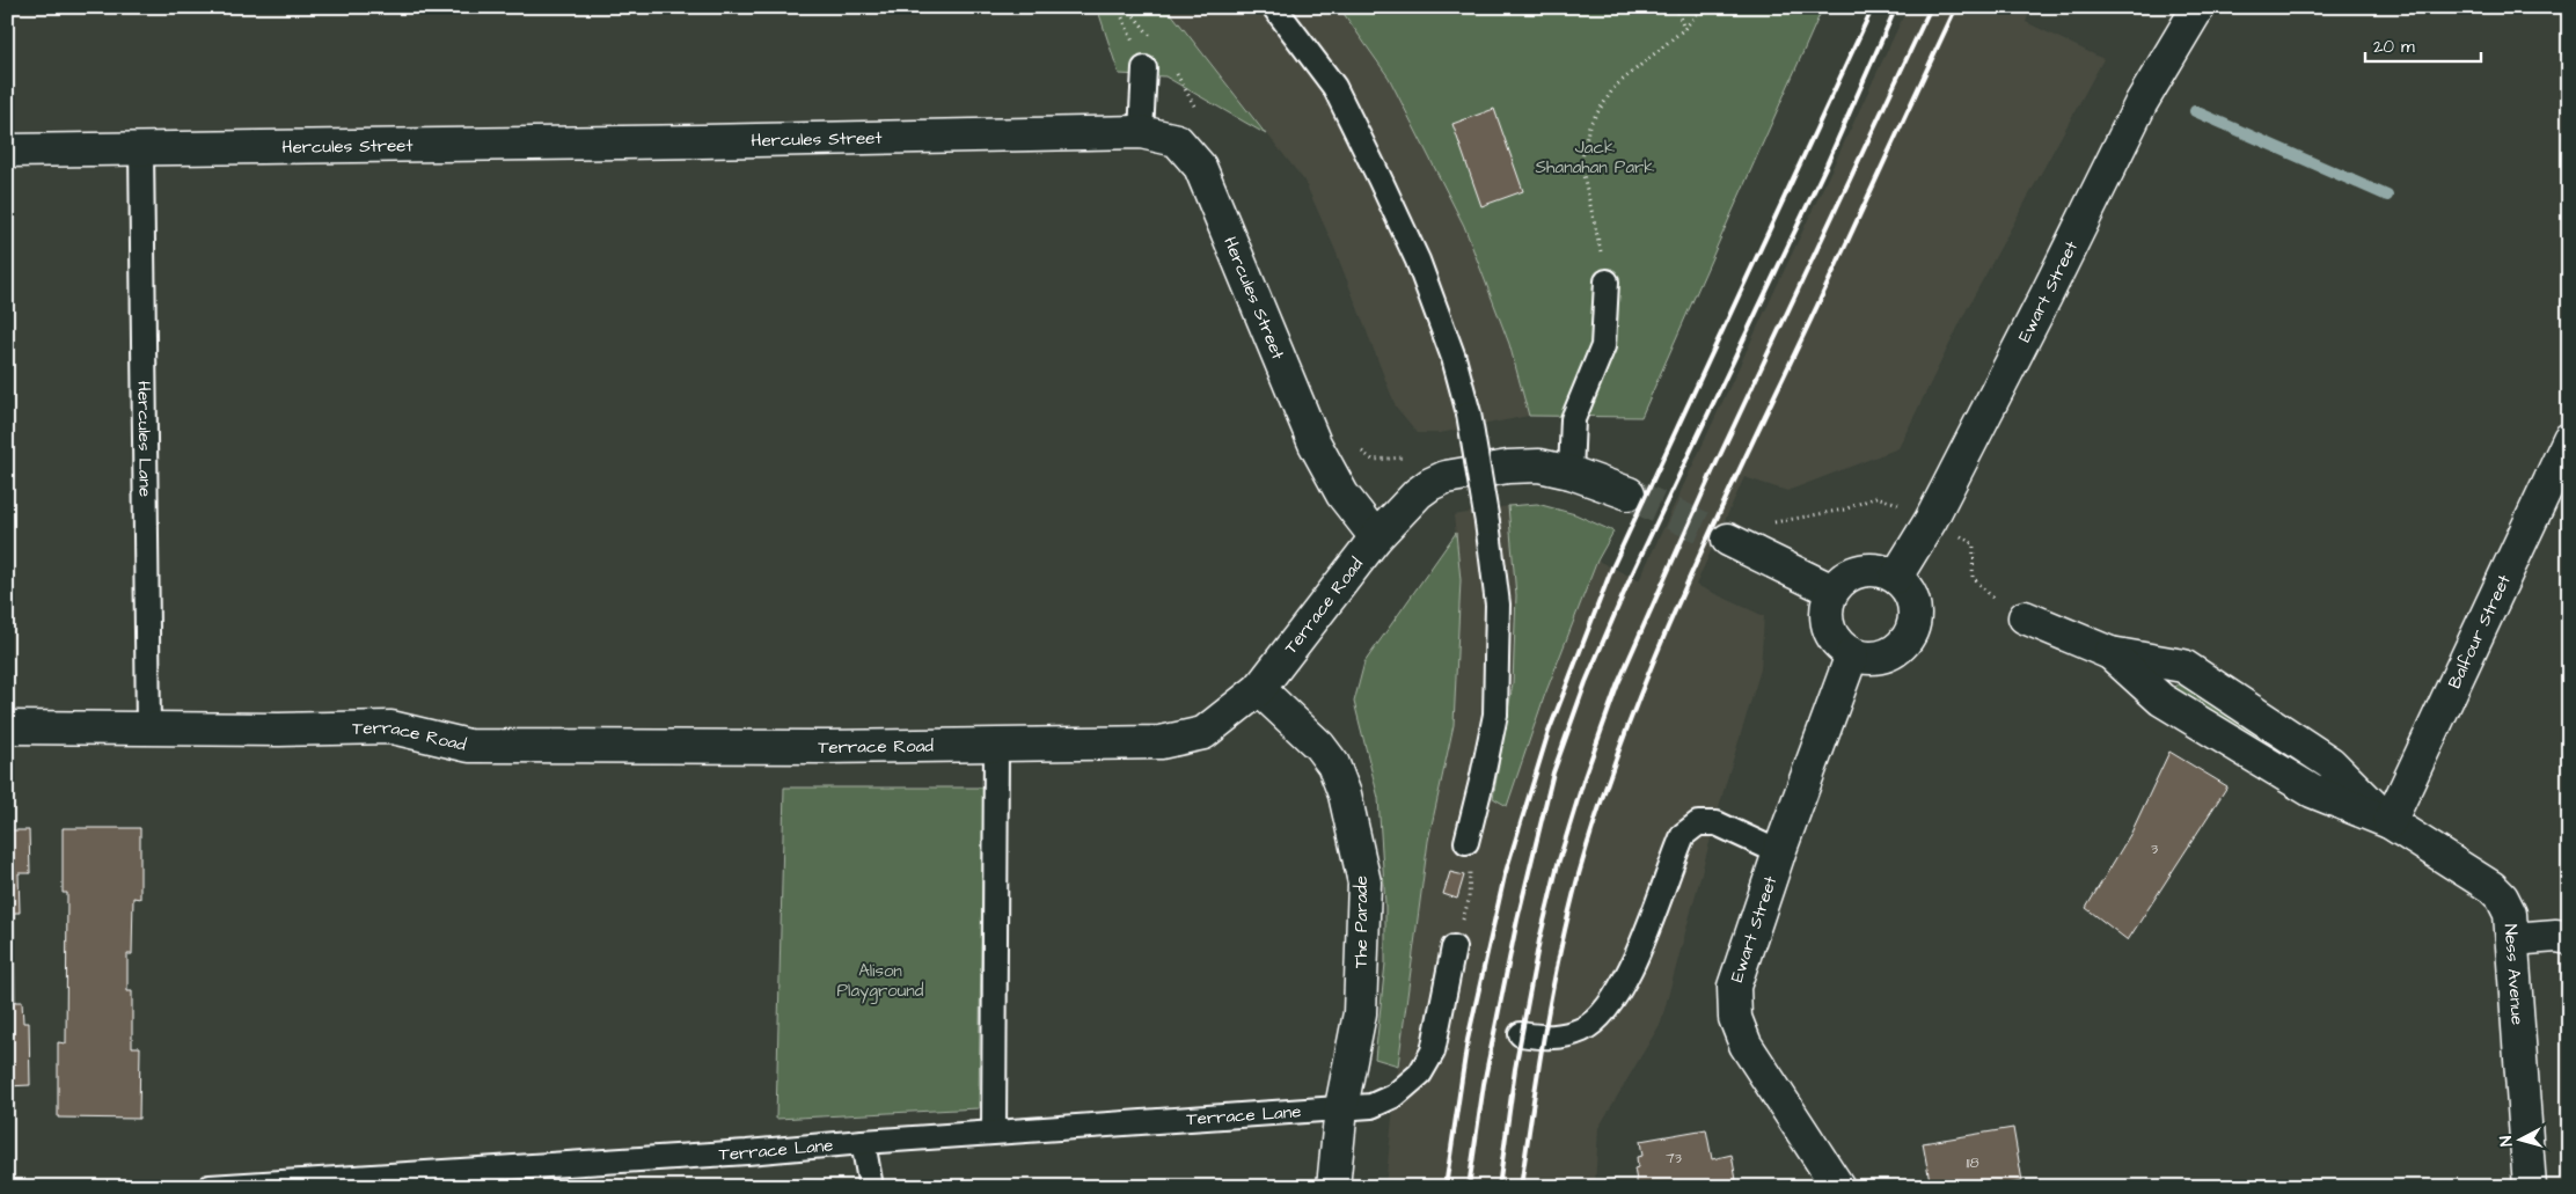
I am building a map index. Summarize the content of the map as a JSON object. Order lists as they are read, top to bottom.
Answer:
{
  "streets": {
    "street": [
      "Hercules Street",
      "Ewart Street",
      "Terrace Road",
      "Balfour Street",
      "The Parade",
      "Ness Avenue"
    ],
    "lane": ["Hercules Lane", "Terrace Lane"]
  },
  "crossings": [
    ["Hercules Street", "Hercules Lane"],
    ["Hercules Street", "Terrace Road"],
    ["Hercules Lane", "Terrace Road"],
    ["Terrace Road", "The Parade"],
    ["Balfour Street", "Ness Avenue"],
    ["The Parade", "Terrace Lane"]
  ],
  "parks": ["Jack Shanahan Park", "Alison Playground"],
  "house_numbers": ["3", "73", "118"],
  "scale_bar": "20 m",
  "north": "left"
}
